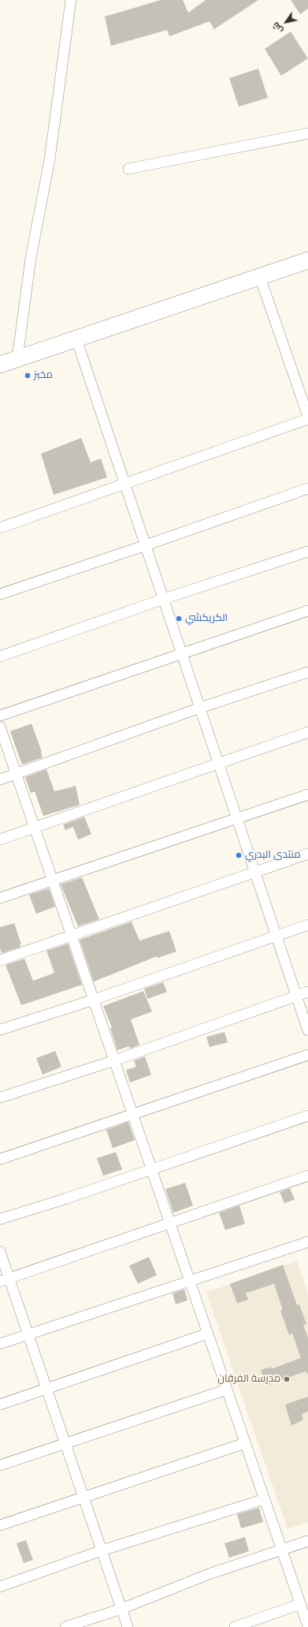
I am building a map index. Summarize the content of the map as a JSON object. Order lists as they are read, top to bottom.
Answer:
{
  "places": [
    "مخبز",
    "الكريكشي",
    "منتدى البدري",
    "مدرسة الفرقان"
  ],
  "north": "bottom left"
}
